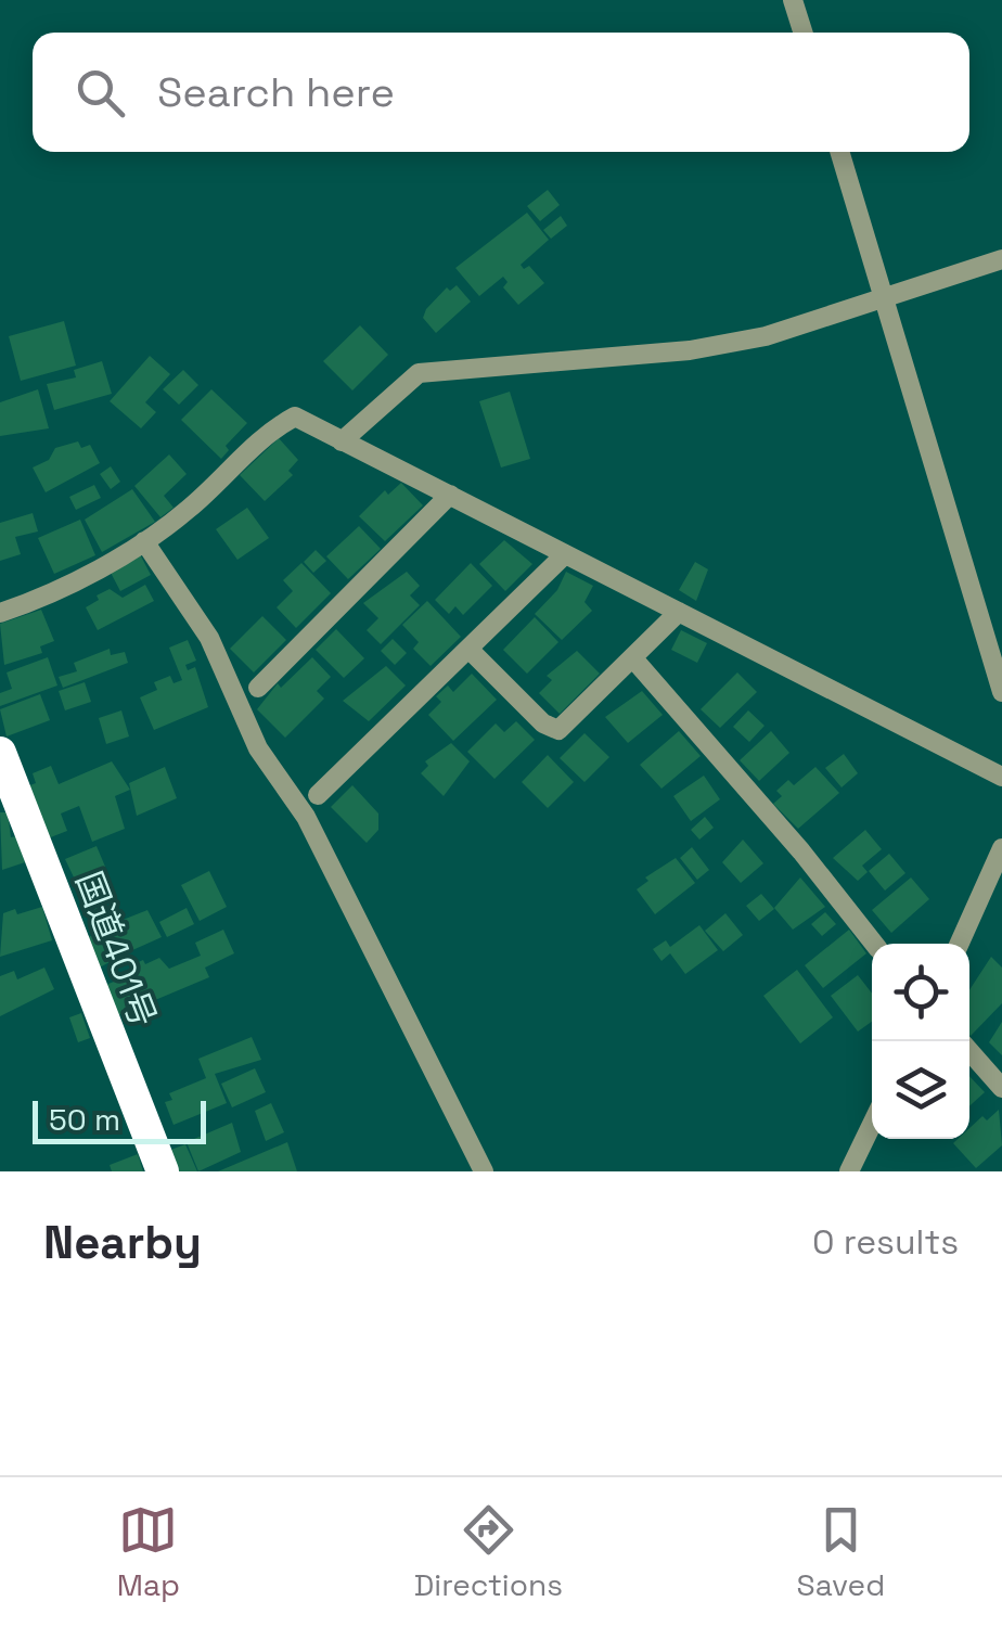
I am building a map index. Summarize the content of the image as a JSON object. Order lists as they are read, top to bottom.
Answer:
{
  "streets": {
    "highway": ["国道401号"]
  },
  "scale_bar": "50 m",
  "page": {
    "search": "Search here",
    "scale": "50 m",
    "heading": ["Nearby", "0 results"],
    "nav": ["Map", "Directions", "Saved"]
  }
}
